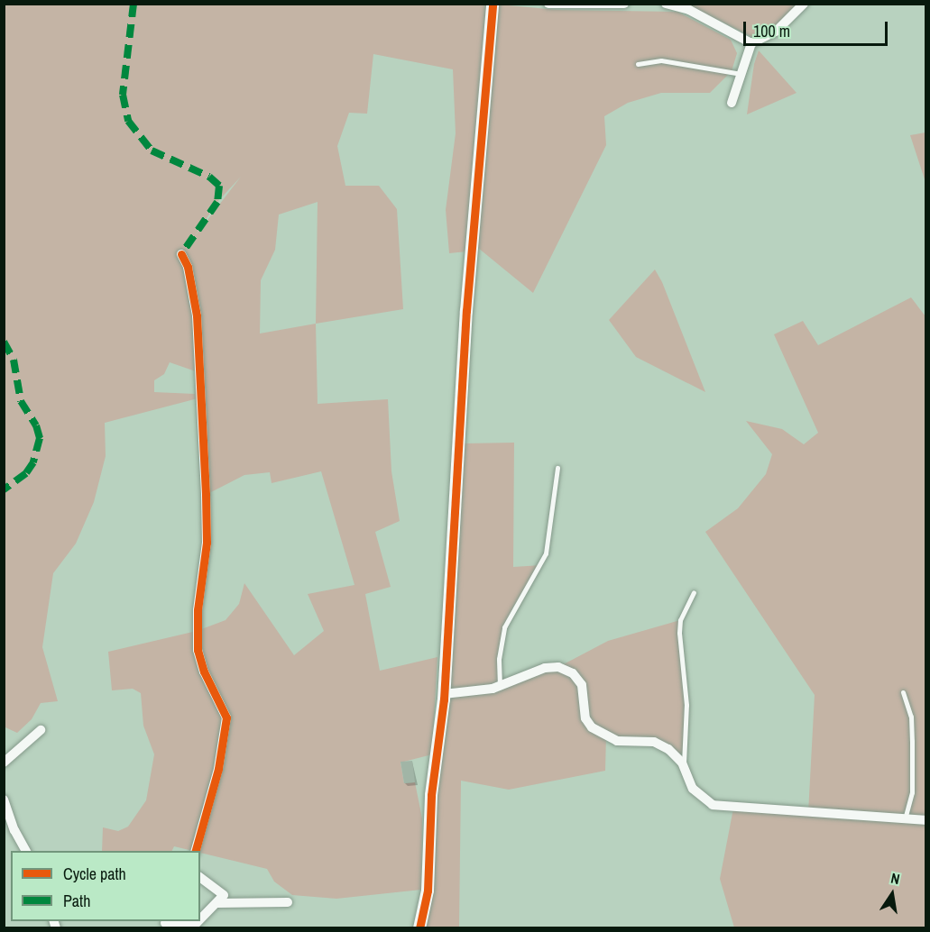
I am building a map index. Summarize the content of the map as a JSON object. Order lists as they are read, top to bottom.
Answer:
{
  "legend": ["Cycle path", "Path"],
  "scale_bar": "100 m",
  "north": "top"
}
